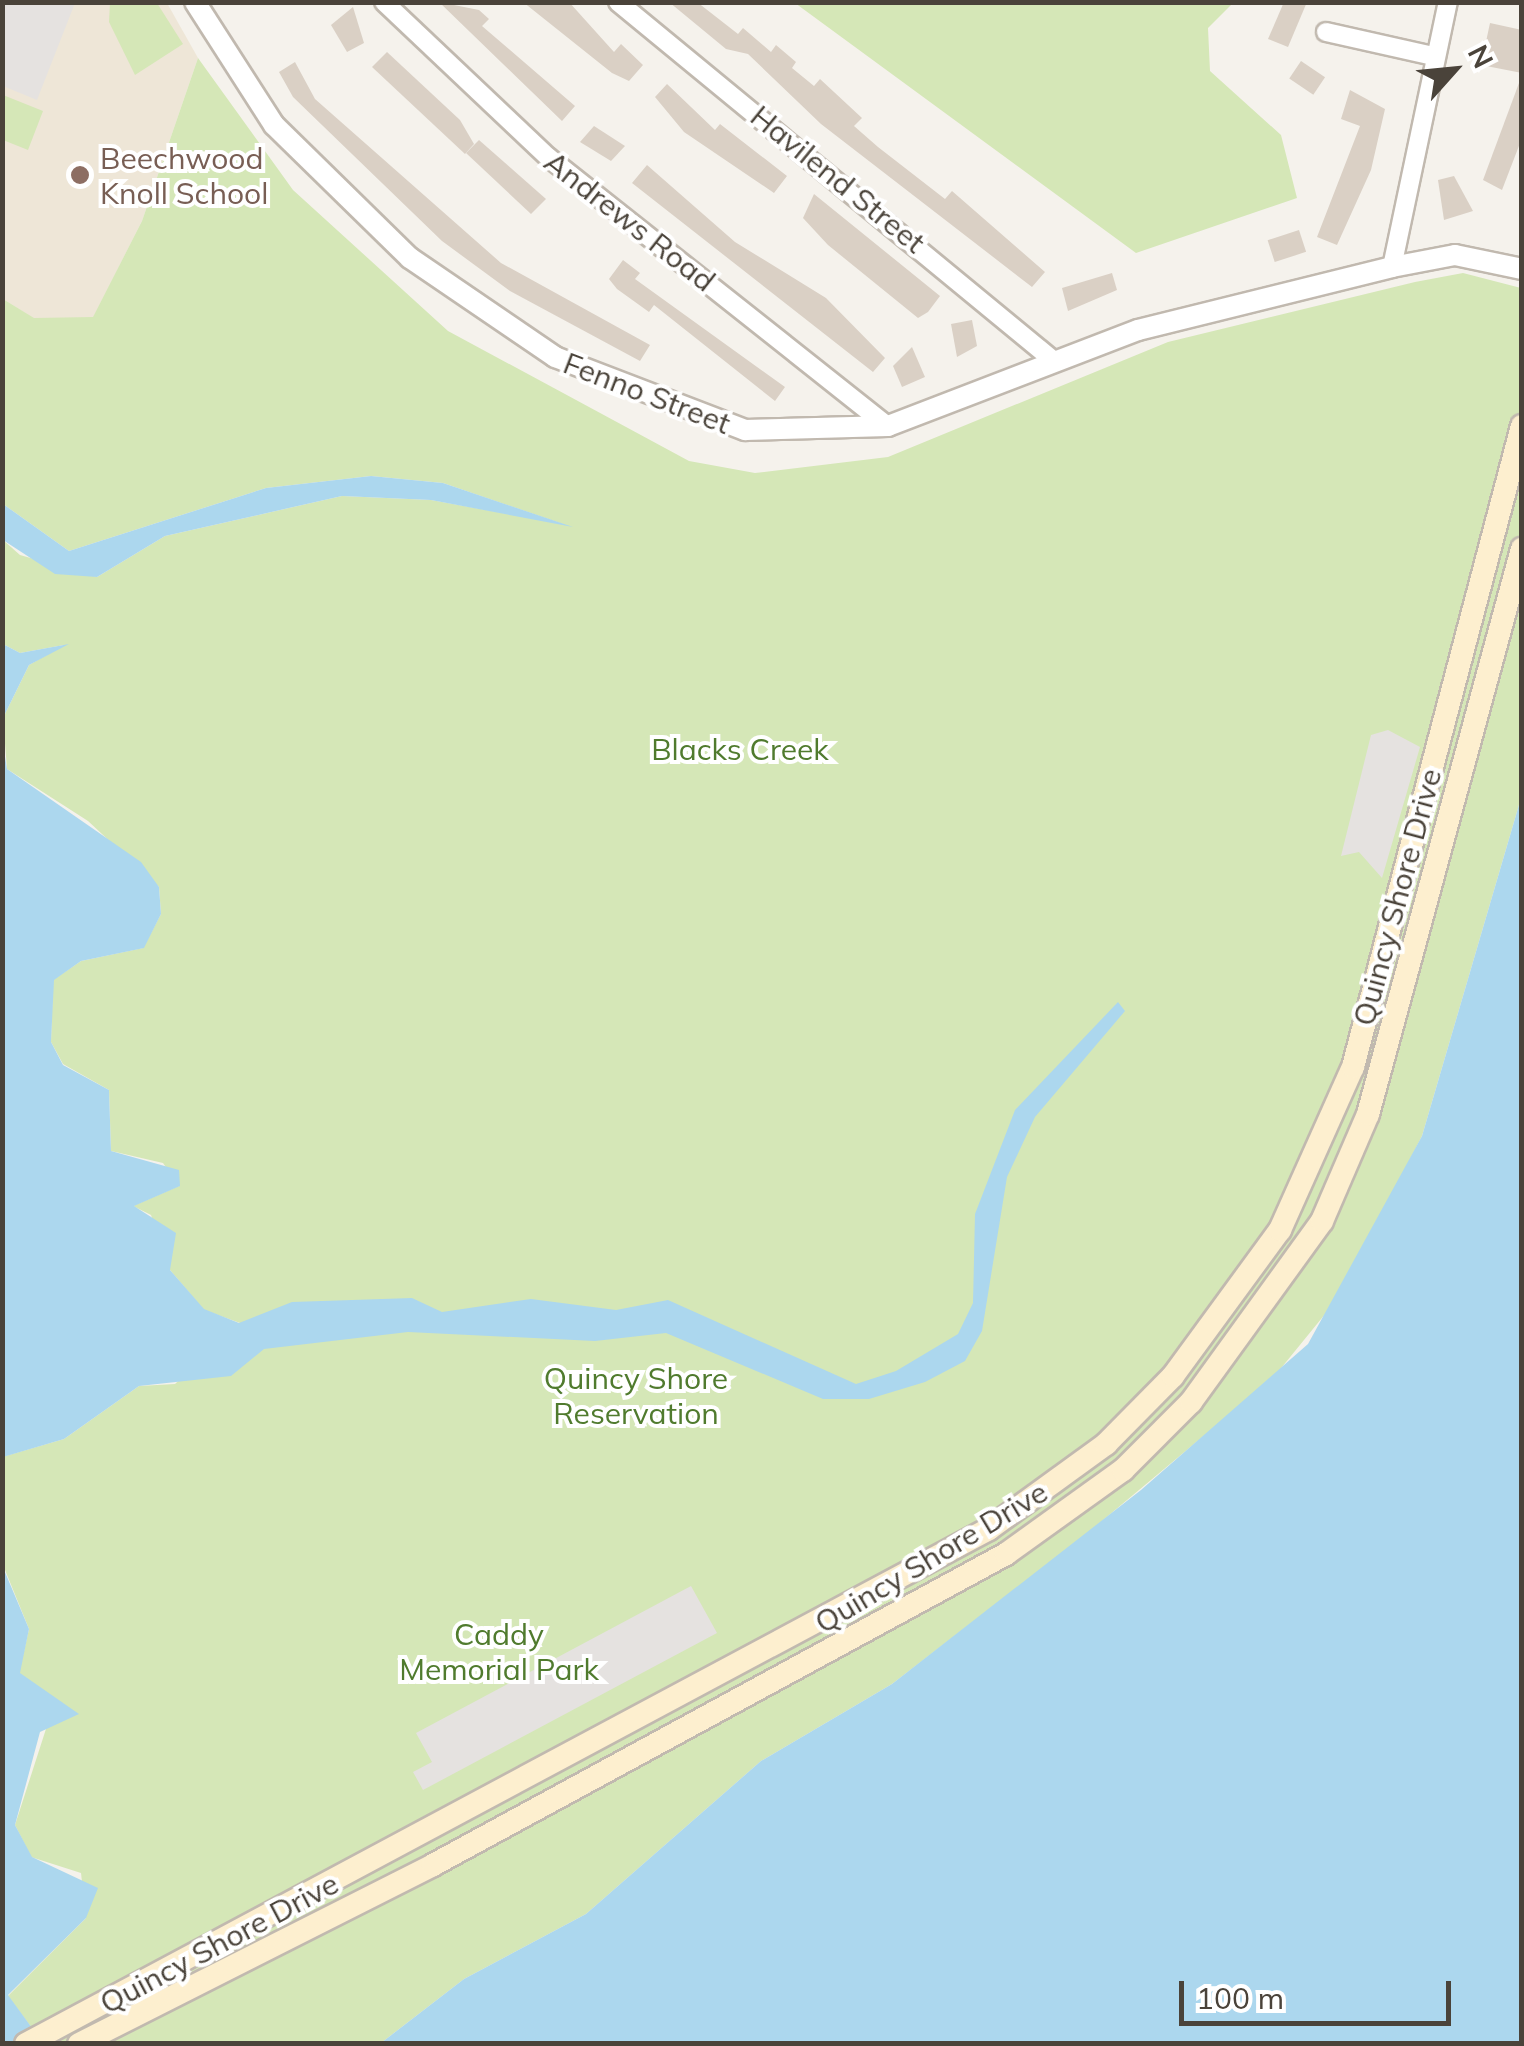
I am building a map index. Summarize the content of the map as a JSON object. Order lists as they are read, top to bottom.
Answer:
{
  "streets": {
    "main road": ["Quincy Shore Drive"],
    "street": ["Havilend Street", "Andrews Road", "Fenno Street"]
  },
  "crossings": [
    ["Havilend Street", "Fenno Street"],
    ["Andrews Road", "Fenno Street"]
  ],
  "parks": ["Blacks Creek", "Quincy Shore Reservation", "Caddy Memorial Park"],
  "places": ["Beechwood Knoll School"],
  "scale_bar": "100 m",
  "north": "top right"
}
